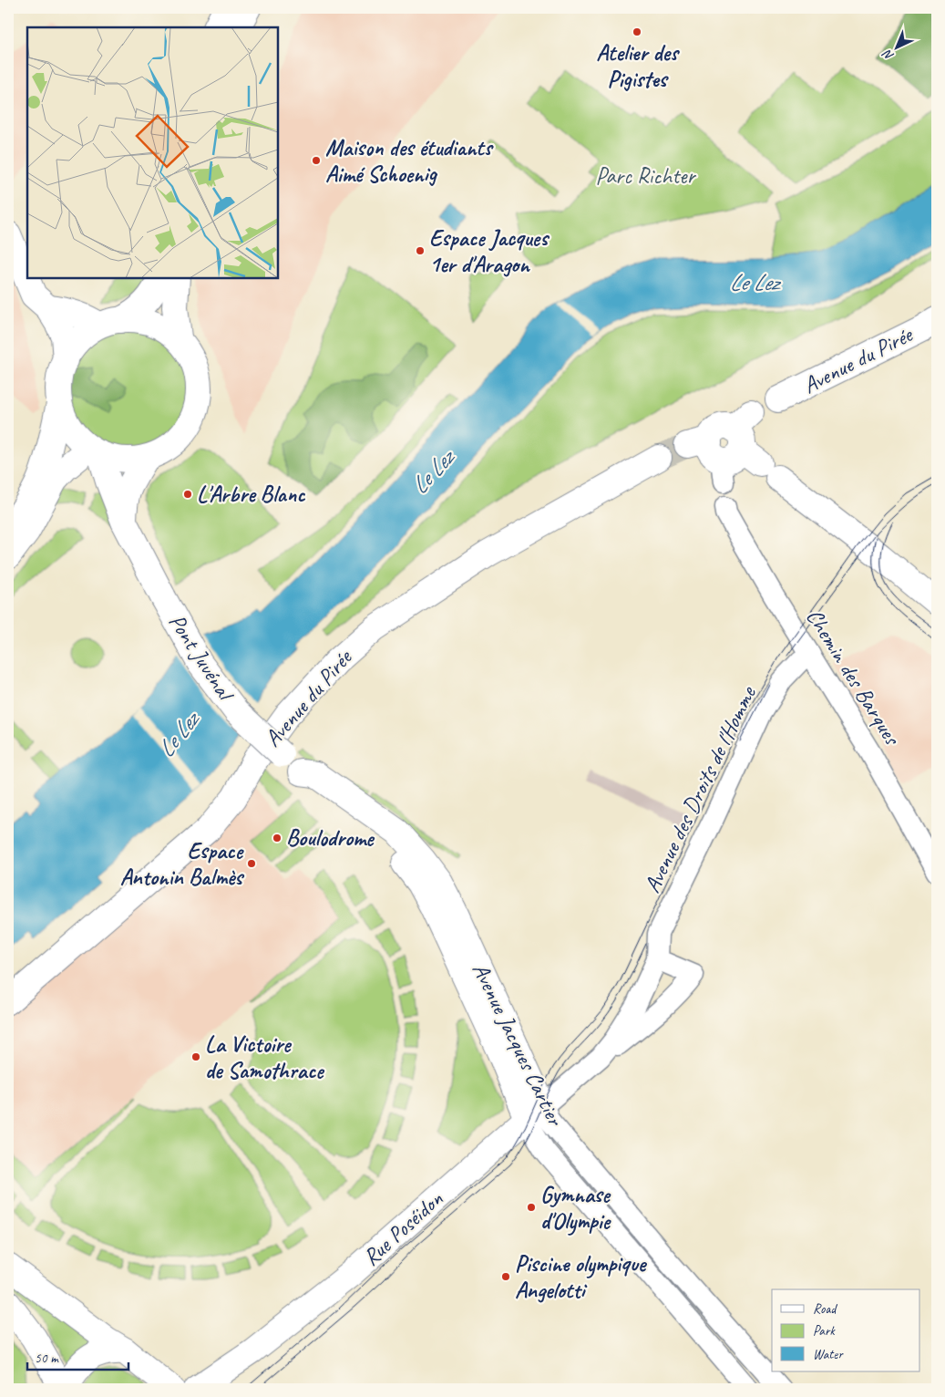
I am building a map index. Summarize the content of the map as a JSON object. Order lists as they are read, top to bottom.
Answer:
{
  "streets": {
    "main road": [
      "Avenue du Pirée",
      "Pont Juvénal",
      "Avenue Jacques Cartier",
      "Rue Poséidon"
    ],
    "street": ["Chemin des Barques", "Avenue des Droits de l'Homme"]
  },
  "crossings": [
    ["Pont Juvénal", "Avenue Jacques Cartier"],
    ["Chemin des Barques", "Avenue des Droits de l'Homme"],
    ["Avenue des Droits de l'Homme", "Rue Poséidon"],
    ["Avenue Jacques Cartier", "Rue Poséidon"]
  ],
  "water": ["Le Lez"],
  "parks": ["Parc Richter"],
  "places": [
    "Atelier des Pigistes",
    "Maison des étudiants Aimé Schoenig",
    "Espace Jacques 1er d'Aragon",
    "L'Arbre Blanc",
    "Boulodrome",
    "Espace Antonin Balmès",
    "La Victoire de Samothrace",
    "Gymnase d'Olympie",
    "Piscine olympique Angelotti"
  ],
  "legend": ["Road", "Park", "Water"],
  "scale_bar": "50 m",
  "north": "bottom left"
}
